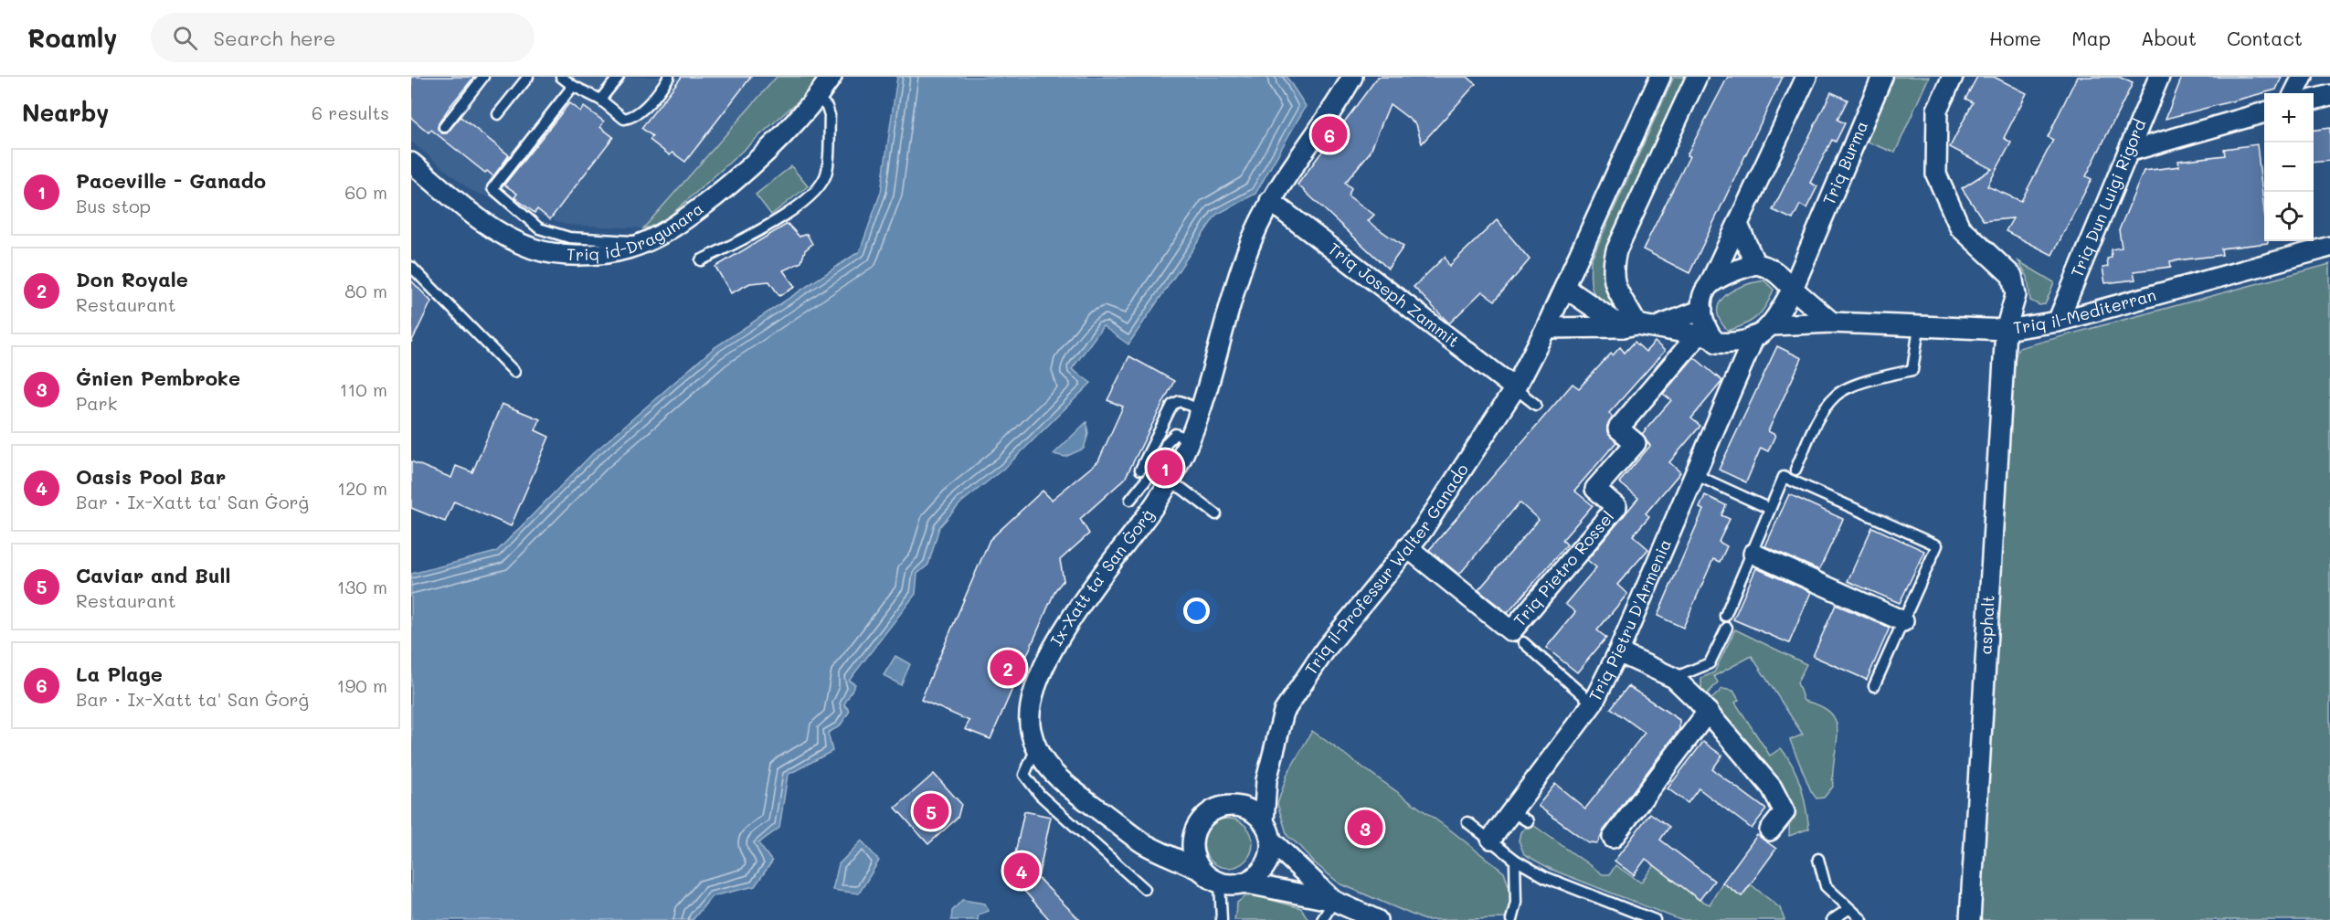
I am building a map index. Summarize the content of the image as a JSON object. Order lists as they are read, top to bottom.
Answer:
{
  "streets": {
    "street": [
      "Triq Burma",
      "Triq Dun Luigi Rigord",
      "Triq id-Dragunara",
      "Triq Joseph Zammit",
      "Triq il-Mediterran",
      "Triq il-Professur Walter Ganado",
      "Triq Pietro Rossel",
      "Ix-Xatt ta' San Ġorġ",
      "Triq Pietru D'Armenia",
      "asphalt"
    ]
  },
  "crossings": [
    ["Triq Burma", "Triq il-Mediterran"],
    ["Triq Burma", "Triq Pietro Rossel"],
    ["Triq Burma", "Triq Pietru D'Armenia"],
    ["Triq Dun Luigi Rigord", "Triq il-Mediterran"],
    ["Triq Joseph Zammit", "Triq il-Professur Walter Ganado"],
    ["Triq Joseph Zammit", "Ix-Xatt ta' San Ġorġ"],
    ["Triq il-Mediterran", "Triq Pietro Rossel"],
    ["Triq il-Mediterran", "Triq Pietru D'Armenia"],
    ["Triq il-Mediterran", "asphalt"],
    ["Triq il-Professur Walter Ganado", "Triq Pietro Rossel"],
    ["Triq il-Professur Walter Ganado", "Ix-Xatt ta' San Ġorġ"],
    ["Triq Pietro Rossel", "Triq Pietru D'Armenia"]
  ],
  "page": {
    "header": "Roamly",
    "search": "Search here",
    "nav": [
      "Home",
      "Map",
      "About",
      "Contact"
    ],
    "heading": ["Nearby", "6 results"],
    "map_buttons": ["+", "−"],
    "pins": [
      "6",
      "1",
      "2",
      "5",
      "3",
      "4"
    ],
    "list": [
      {
        "mark": "1",
        "name": "Paceville - Ganado",
        "note": "Bus stop",
        "value": "60 m"
      },
      {
        "mark": "2",
        "name": "Don Royale",
        "note": "Restaurant",
        "value": "80 m"
      },
      {
        "mark": "3",
        "name": "Ġnien Pembroke",
        "note": "Park",
        "value": "110 m"
      },
      {
        "mark": "4",
        "name": "Oasis Pool Bar",
        "note": "Bar · Ix-Xatt ta' San Ġorġ",
        "value": "120 m"
      },
      {
        "mark": "5",
        "name": "Caviar and Bull",
        "note": "Restaurant",
        "value": "130 m"
      },
      {
        "mark": "6",
        "name": "La Plage",
        "note": "Bar · Ix-Xatt ta' San Ġorġ",
        "value": "190 m"
      }
    ]
  }
}
